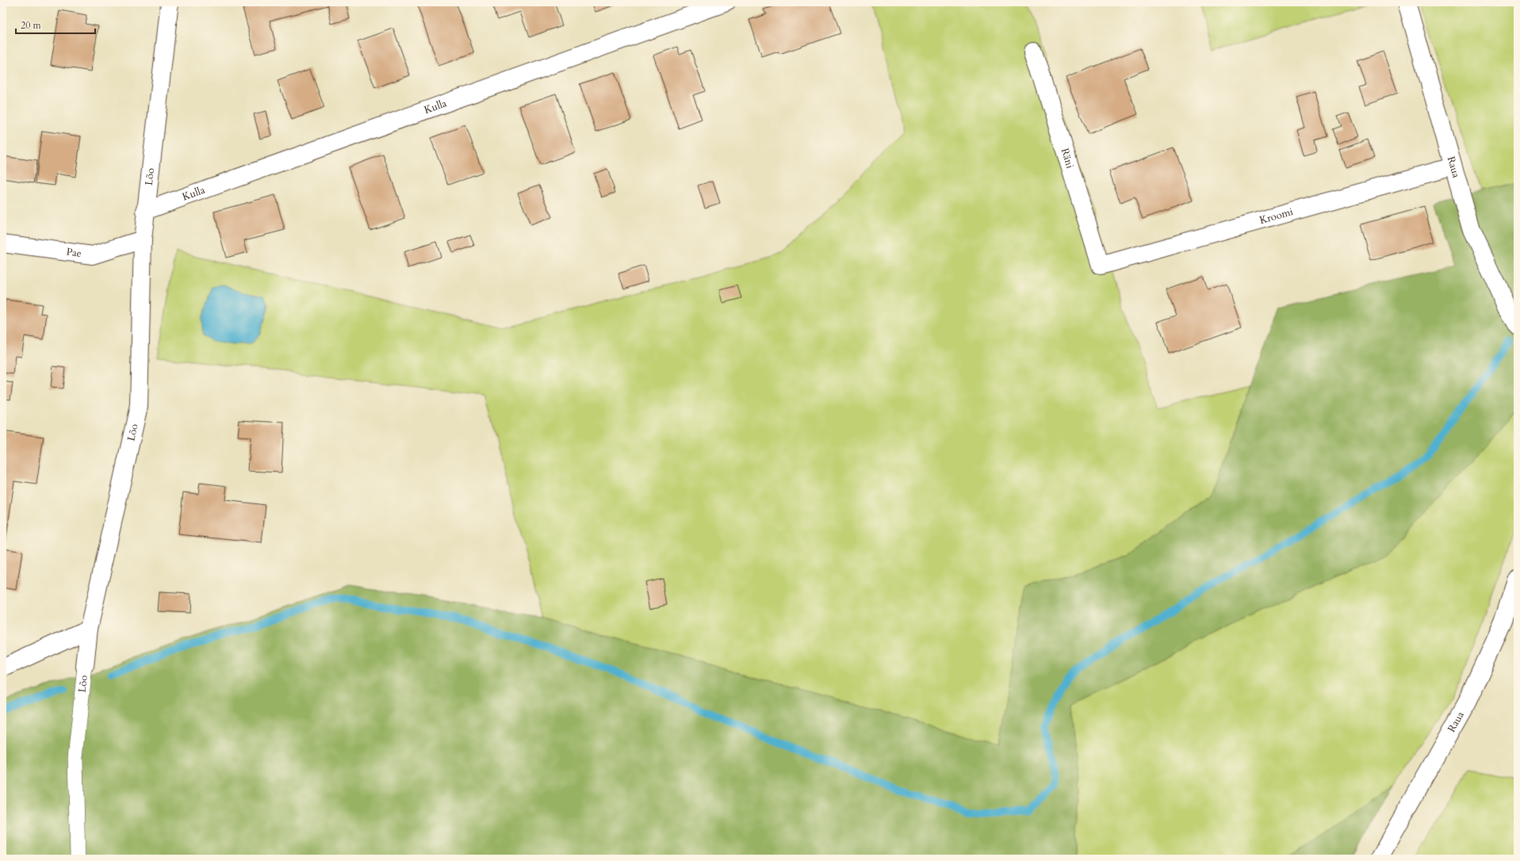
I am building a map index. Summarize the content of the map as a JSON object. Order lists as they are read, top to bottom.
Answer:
{
  "streets": {
    "street": [
      "Kulla",
      "Räni",
      "Raua",
      "Lõo",
      "Kroomi",
      "Pae"
    ]
  },
  "crossings": [
    ["Kulla", "Lõo"],
    ["Räni", "Kroomi"],
    ["Raua", "Kroomi"],
    ["Lõo", "Pae"]
  ],
  "scale_bar": "20 m"
}
